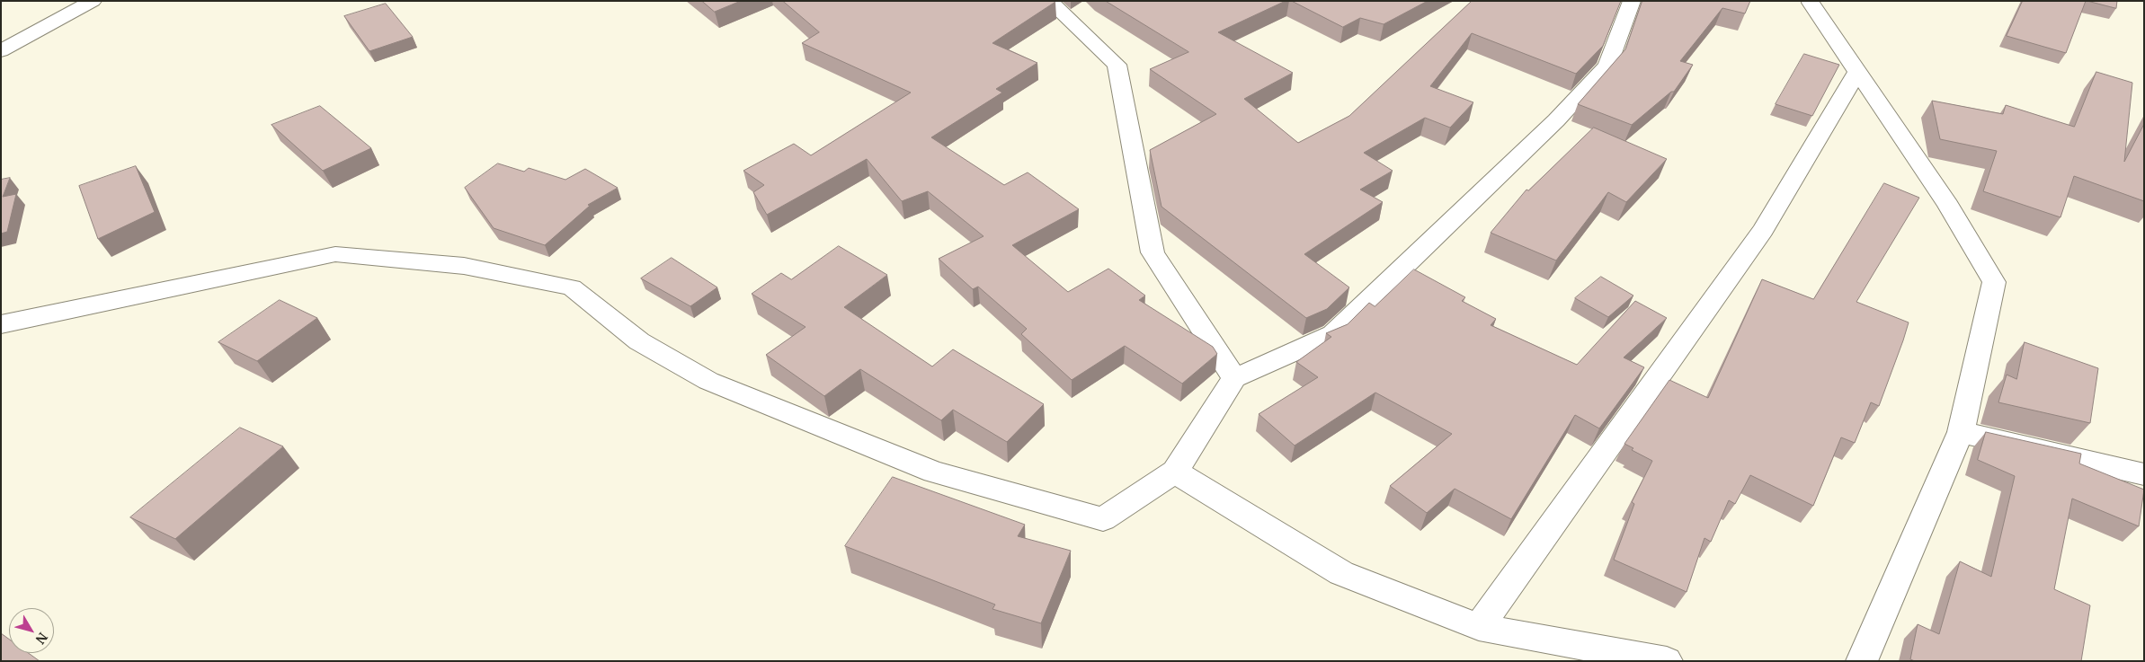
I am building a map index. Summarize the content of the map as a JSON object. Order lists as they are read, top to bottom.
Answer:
{
  "north": "bottom right"
}
